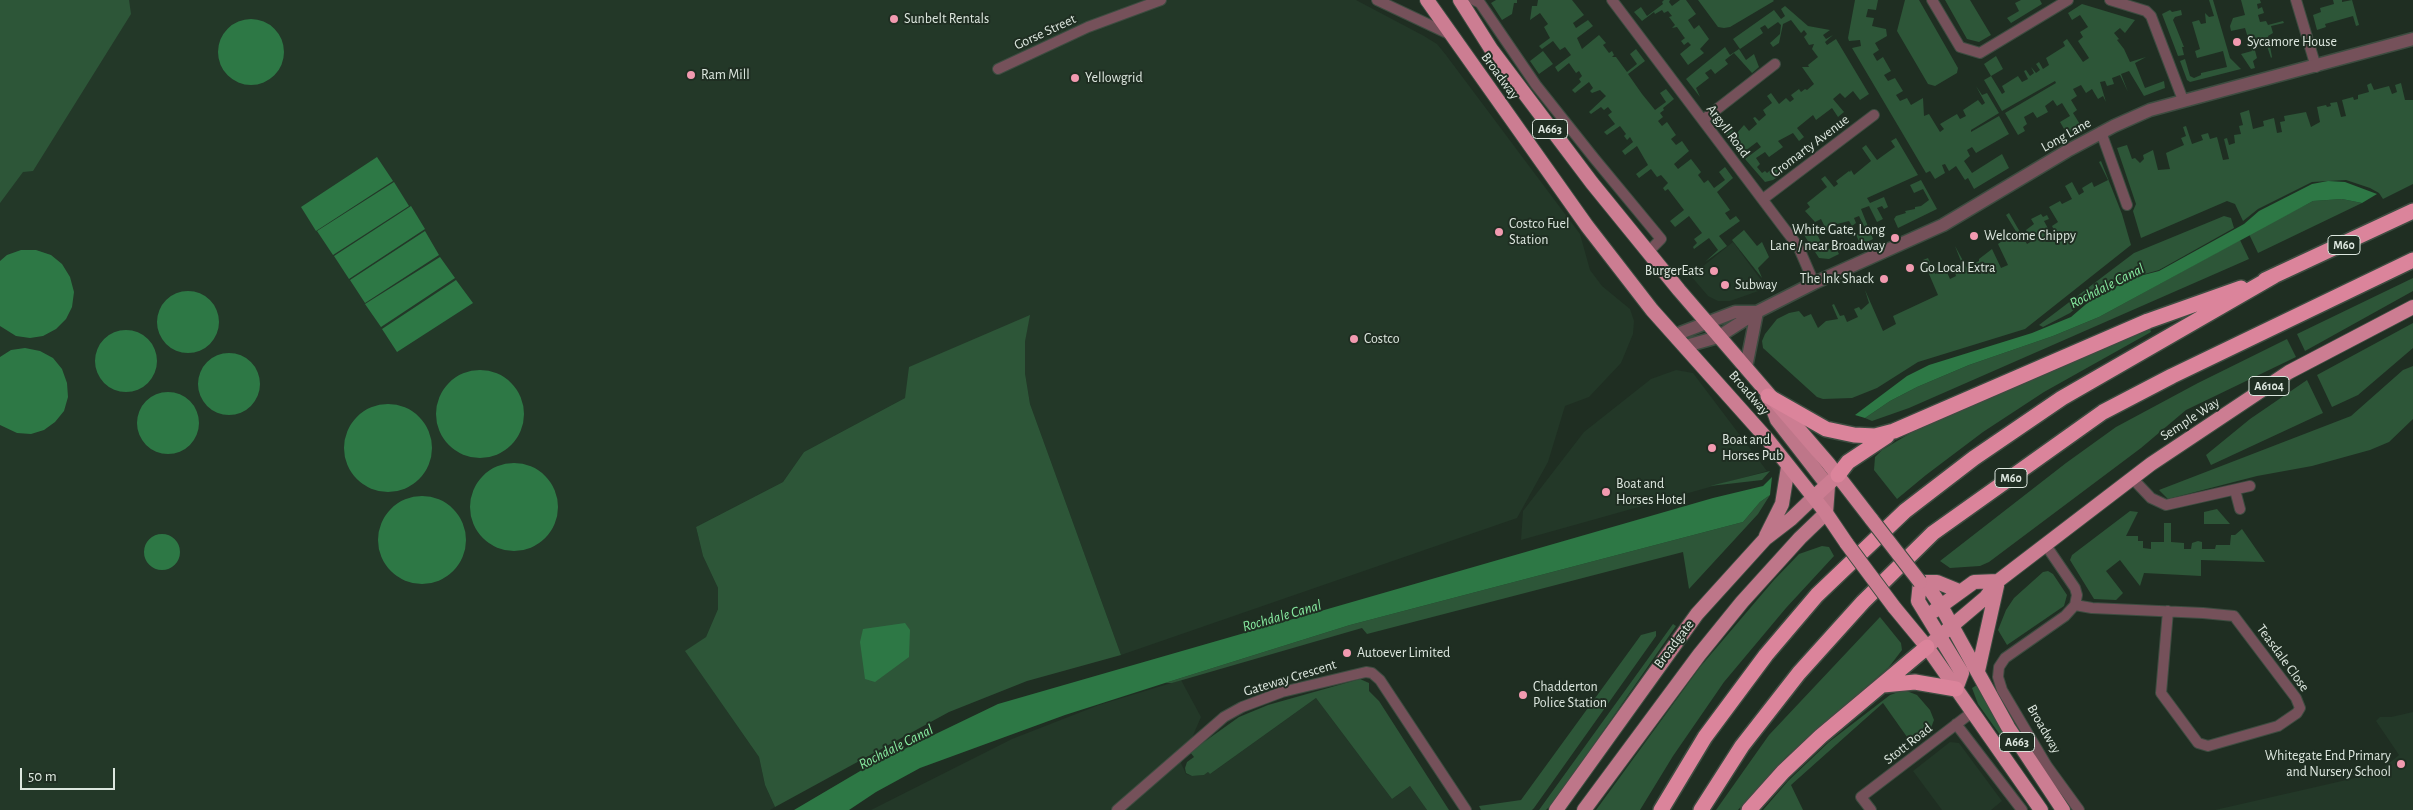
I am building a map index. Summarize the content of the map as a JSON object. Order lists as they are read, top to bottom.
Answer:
{
  "streets": {
    "highway": [
      "Broadway",
      "A663",
      "M60",
      "A6104",
      "Semple Way"
    ],
    "main road": ["Broadgate"],
    "street": [
      "Gorse Street",
      "Argyll Road",
      "Long Lane",
      "Cromarty Avenue",
      "Teasdale Close",
      "Gateway Crescent",
      "Stott Road"
    ]
  },
  "crossings": [
    ["Broadway", "Long Lane"],
    ["Broadway", "A6104"],
    ["Broadway", "Broadgate"],
    ["Broadway", "Teasdale Close"],
    ["Broadway", "Stott Road"],
    ["Argyll Road", "Long Lane"],
    ["Argyll Road", "Cromarty Avenue"],
    ["A6104", "Semple Way"]
  ],
  "water": ["Rochdale Canal"],
  "places": [
    "Sunbelt Rentals",
    "Sycamore House",
    "Ram Mill",
    "Yellowgrid",
    "Costco Fuel Station",
    "Welcome Chippy",
    "White Gate, Long Lane / near Broadway",
    "Go Local Extra",
    "BurgerEats",
    "The Ink Shack",
    "Subway",
    "Costco",
    "Boat and Horses Pub",
    "Boat and Horses Hotel",
    "Autoever Limited",
    "Chadderton Police Station",
    "Whitegate End Primary and Nursery School"
  ],
  "scale_bar": "50 m"
}
